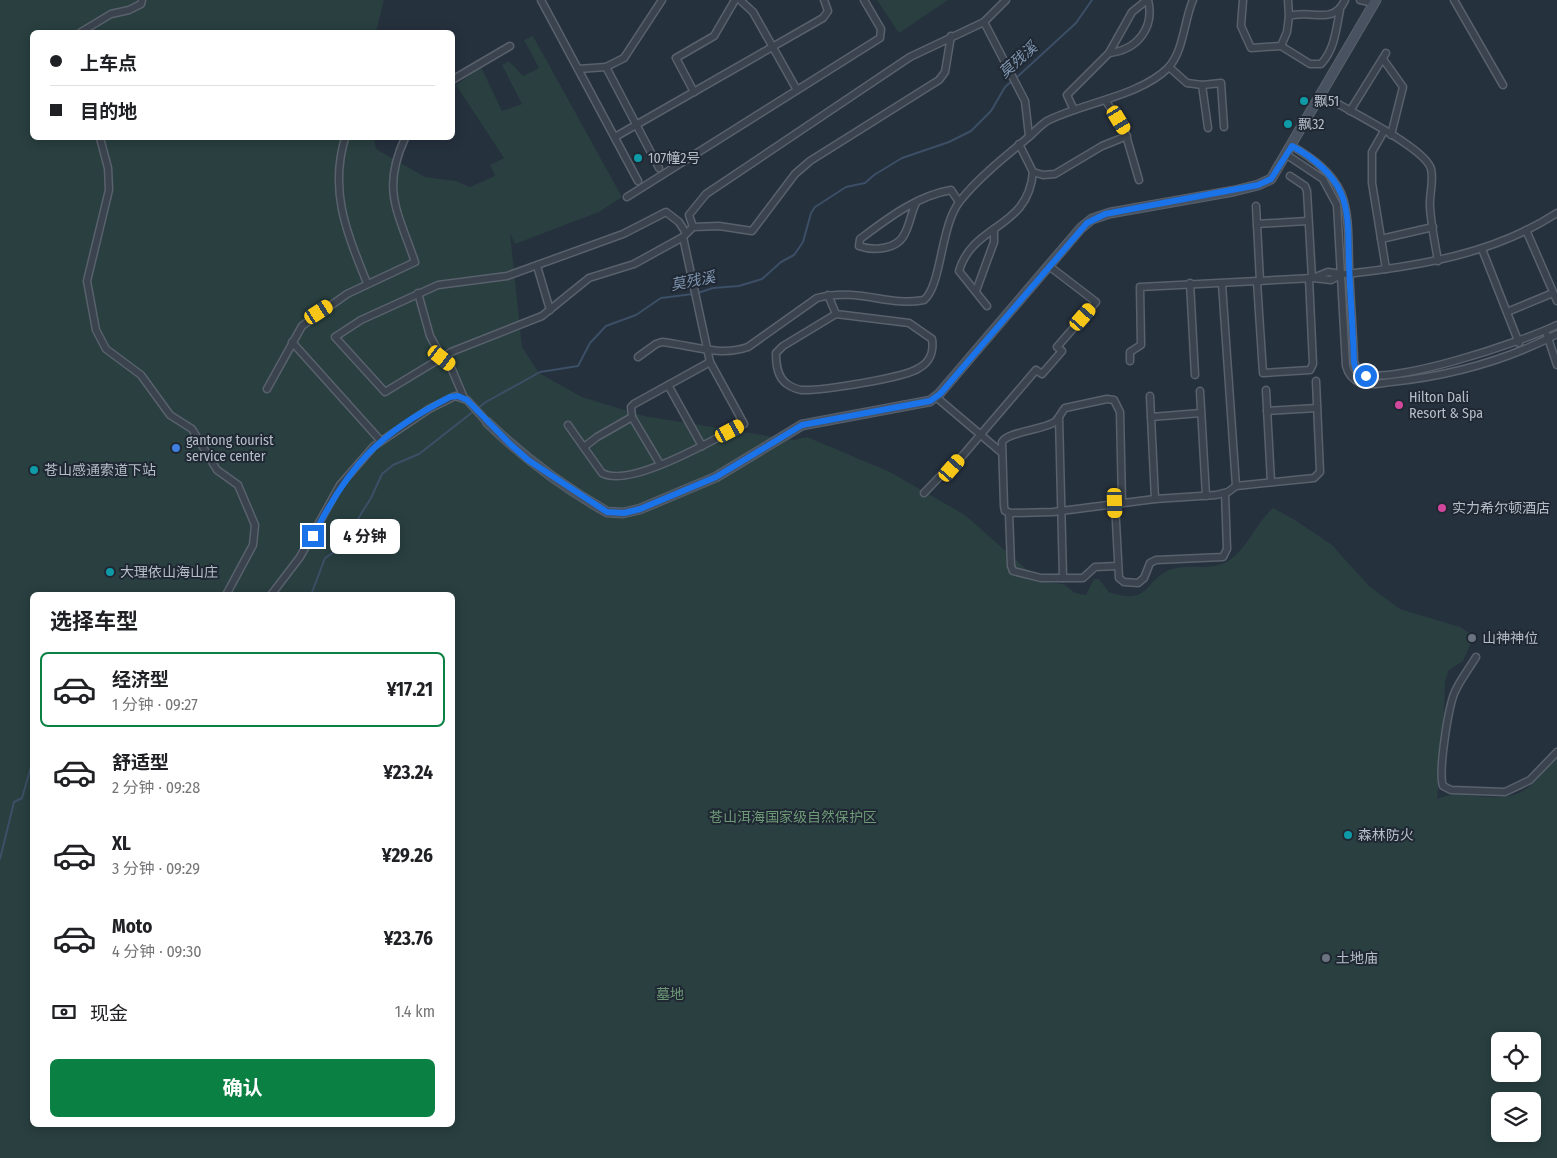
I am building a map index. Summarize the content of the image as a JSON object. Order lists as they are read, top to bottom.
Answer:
{
  "water": ["莫残溪"],
  "parks": ["苍山洱海国家级自然保护区", "墓地"],
  "places": [
    "飘51",
    "飘32",
    "107幢2号",
    "Hilton Dali Resort & Spa",
    "gantong tourist service center",
    "苍山感通索道下站",
    "实力希尔顿酒店",
    "大理依山海山庄",
    "山神神位",
    "森林防火",
    "土地庙"
  ],
  "page": {
    "banner": ["上车点", "目的地"],
    "bubble": "4 分钟",
    "heading": "选择车型",
    "list": [
      {
        "name": "经济型",
        "note": "1 分钟 · 09:27",
        "value": "¥17.21"
      },
      {
        "name": "舒适型",
        "note": "2 分钟 · 09:28",
        "value": "¥23.24"
      },
      {
        "name": "XL",
        "note": "3 分钟 · 09:29",
        "value": "¥29.26"
      },
      {
        "name": "Moto",
        "note": "4 分钟 · 09:30",
        "value": "¥23.76"
      }
    ],
    "pay": ["现金", "1.4 km"],
    "buttons": "确认"
  }
}
